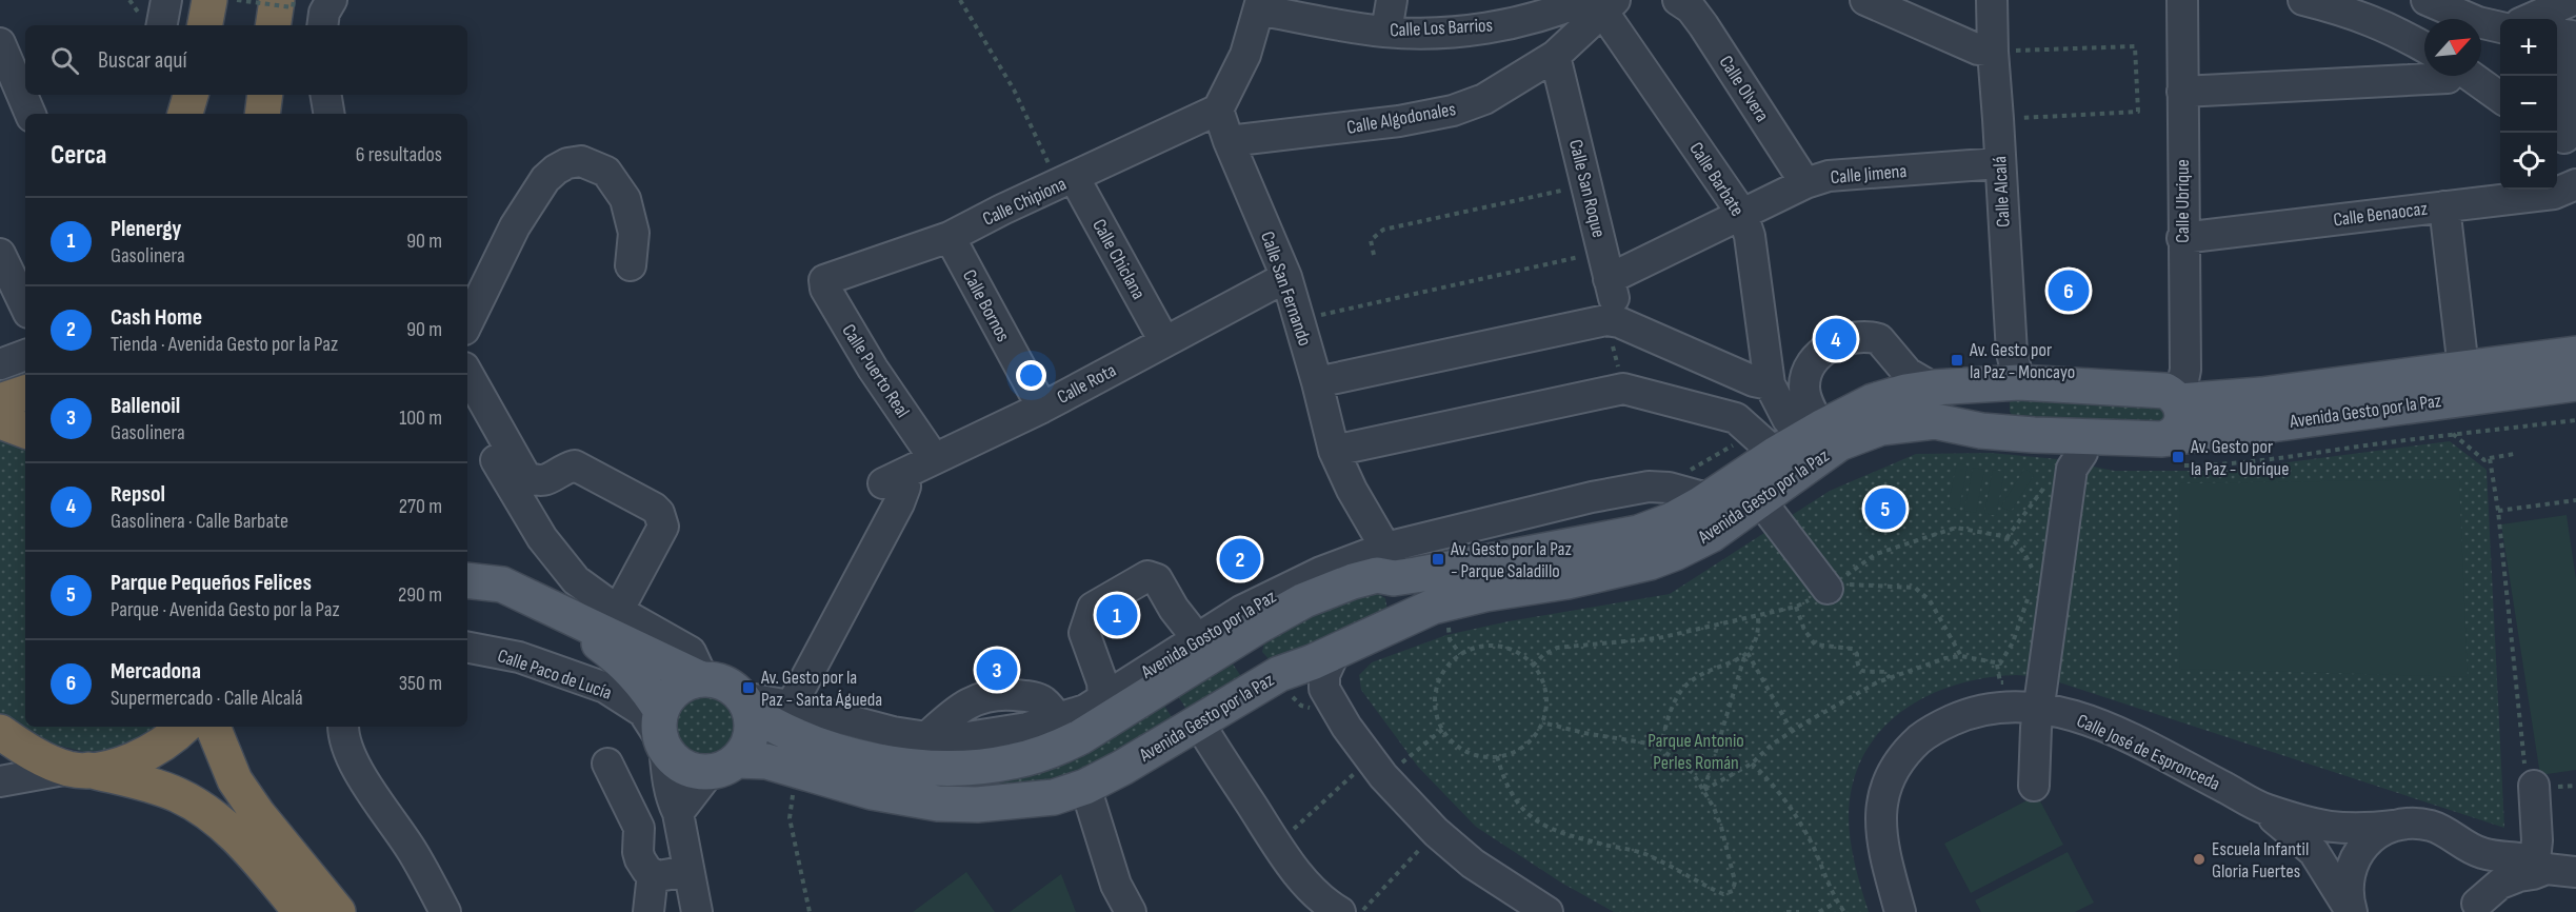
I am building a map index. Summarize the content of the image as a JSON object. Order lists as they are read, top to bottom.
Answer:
{
  "streets": {
    "main road": ["Avenida Gesto por la Paz"],
    "street": [
      "Calle Los Barrios",
      "Calle Olvera",
      "Calle Algodonales",
      "Calle Jimena",
      "Calle Barbate",
      "Calle San Roque",
      "Calle Alcalá",
      "Calle Chipiona",
      "Calle Ubrique",
      "Calle Benaocaz",
      "Calle Chiclana",
      "Calle San Fernando",
      "Calle Bornos",
      "Calle Puerto Real",
      "Calle Rota",
      "Avenida Gosto por la Paz",
      "Calle Paco de Lucía",
      "Calle José de Espronceda"
    ]
  },
  "crossings": [
    ["Calle Los Barrios", "Calle Algodonales"],
    ["Calle Los Barrios", "Calle Barbate"],
    ["Calle Olvera", "Calle Jimena"],
    ["Calle Algodonales", "Calle Barbate"],
    ["Calle Algodonales", "Calle San Roque"],
    ["Calle Algodonales", "Calle San Fernando"],
    ["Calle Jimena", "Calle Barbate"],
    ["Calle Jimena", "Calle San Roque"],
    ["Calle Jimena", "Calle Alcalá"],
    ["Calle Barbate", "Avenida Gesto por la Paz"],
    ["Calle Alcalá", "Avenida Gesto por la Paz"],
    ["Calle Chipiona", "Calle Chiclana"],
    ["Calle Chipiona", "Calle San Fernando"],
    ["Calle Chipiona", "Calle Bornos"],
    ["Calle Chipiona", "Calle Puerto Real"],
    ["Calle Ubrique", "Calle Benaocaz"],
    ["Calle Ubrique", "Avenida Gesto por la Paz"],
    ["Calle Chiclana", "Calle Rota"],
    ["Calle San Fernando", "Calle Rota"],
    ["Calle San Fernando", "Avenida Gesto por la Paz"],
    ["Calle San Fernando", "Avenida Gosto por la Paz"],
    ["Calle Bornos", "Calle Rota"],
    ["Calle Puerto Real", "Calle Rota"],
    ["Calle Rota", "Avenida Gesto por la Paz"],
    ["Calle Rota", "Calle Paco de Lucía"],
    ["Avenida Gesto por la Paz", "Avenida Gosto por la Paz"],
    ["Avenida Gesto por la Paz", "Calle Paco de Lucía"]
  ],
  "parks": ["Parque Antonio Perles Román"],
  "places": {
    "transit": [
      "Av. Gesto por la Paz - Moncayo",
      "Av. Gesto por la Paz - Ubrique",
      "Av. Gesto por la Paz - Parque Saladillo",
      "Av. Gesto por la Paz - Santa Águeda"
    ],
    "other": ["Escuela Infantil Gloria Fuertes"]
  },
  "north": "top right",
  "page": {
    "map_buttons": ["+", "−"],
    "search": "Buscar aquí",
    "heading": ["Cerca", "6 resultados"],
    "list": [
      {
        "mark": "1",
        "name": "Plenergy",
        "note": "Gasolinera",
        "value": "90 m"
      },
      {
        "mark": "2",
        "name": "Cash Home",
        "note": "Tienda · Avenida Gesto por la Paz",
        "value": "90 m"
      },
      {
        "mark": "3",
        "name": "Ballenoil",
        "note": "Gasolinera",
        "value": "100 m"
      },
      {
        "mark": "4",
        "name": "Repsol",
        "note": "Gasolinera · Calle Barbate",
        "value": "270 m"
      },
      {
        "mark": "5",
        "name": "Parque Pequeños Felices",
        "note": "Parque · Avenida Gesto por la Paz",
        "value": "290 m"
      },
      {
        "mark": "6",
        "name": "Mercadona",
        "note": "Supermercado · Calle Alcalá",
        "value": "350 m"
      }
    ],
    "pins": [
      "6",
      "4",
      "5",
      "2",
      "1",
      "3"
    ]
  }
}
